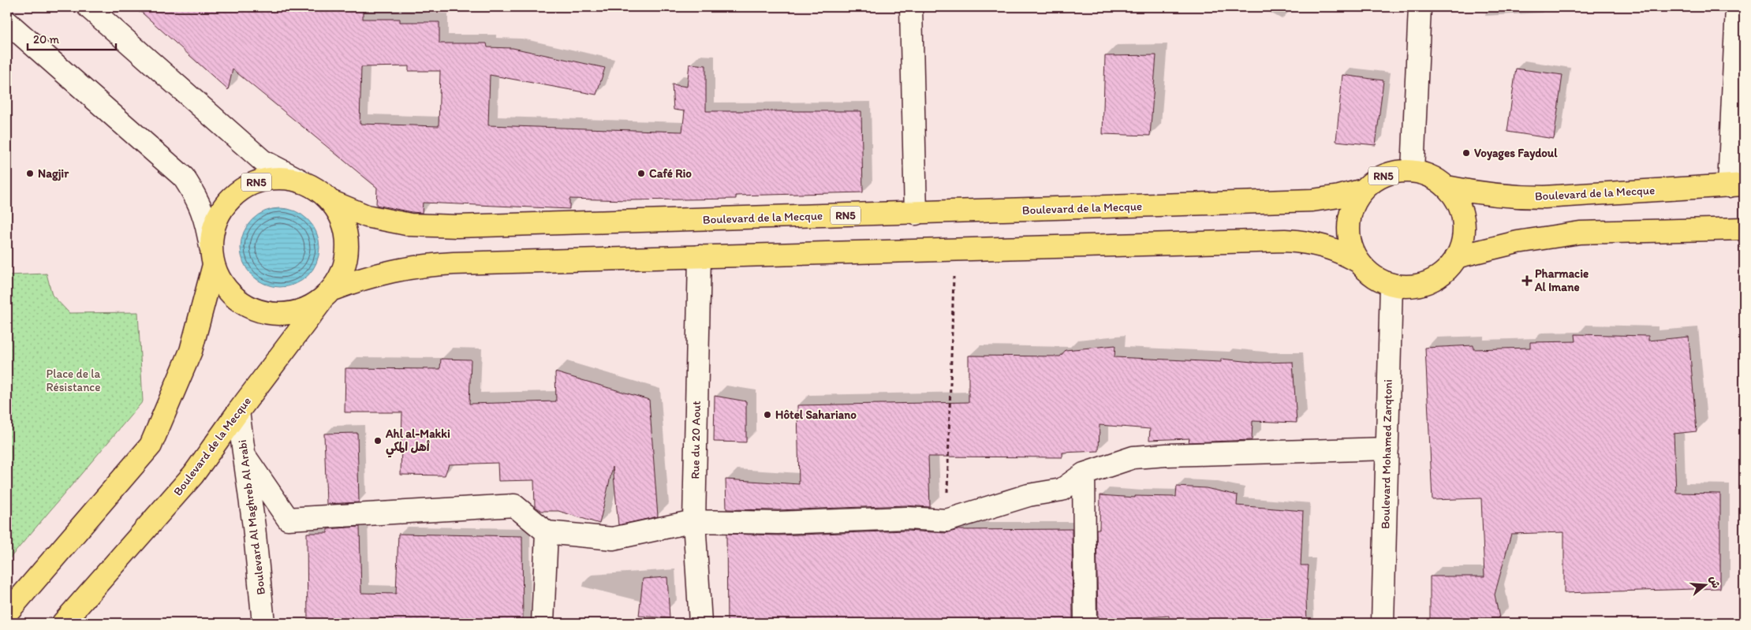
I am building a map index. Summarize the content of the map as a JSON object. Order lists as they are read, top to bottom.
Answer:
{
  "streets": {
    "main road": ["RN5", "Boulevard de la Mecque"],
    "street": ["Rue du 20 Aout", "Boulevard Mohamed Zarqtoni", "Boulevard Al Maghreb Al Arabi"]
  },
  "crossings": [
    ["RN5", "Boulevard de la Mecque"],
    ["RN5", "Rue du 20 Aout"],
    ["RN5", "Boulevard Mohamed Zarqtoni"],
    ["Boulevard de la Mecque", "Boulevard Mohamed Zarqtoni"],
    ["Boulevard de la Mecque", "Boulevard Al Maghreb Al Arabi"]
  ],
  "parks": ["Place de la Résistance"],
  "places": {
    "other": [
      "Voyages Faydoul",
      "Nagjir",
      "Café Rio",
      "Hôtel Sahariano",
      "Ahl al-Makki أهل المكي"
    ],
    "health": ["Pharmacie Al Imane"]
  },
  "scale_bar": "20 m",
  "north": "right"
}
